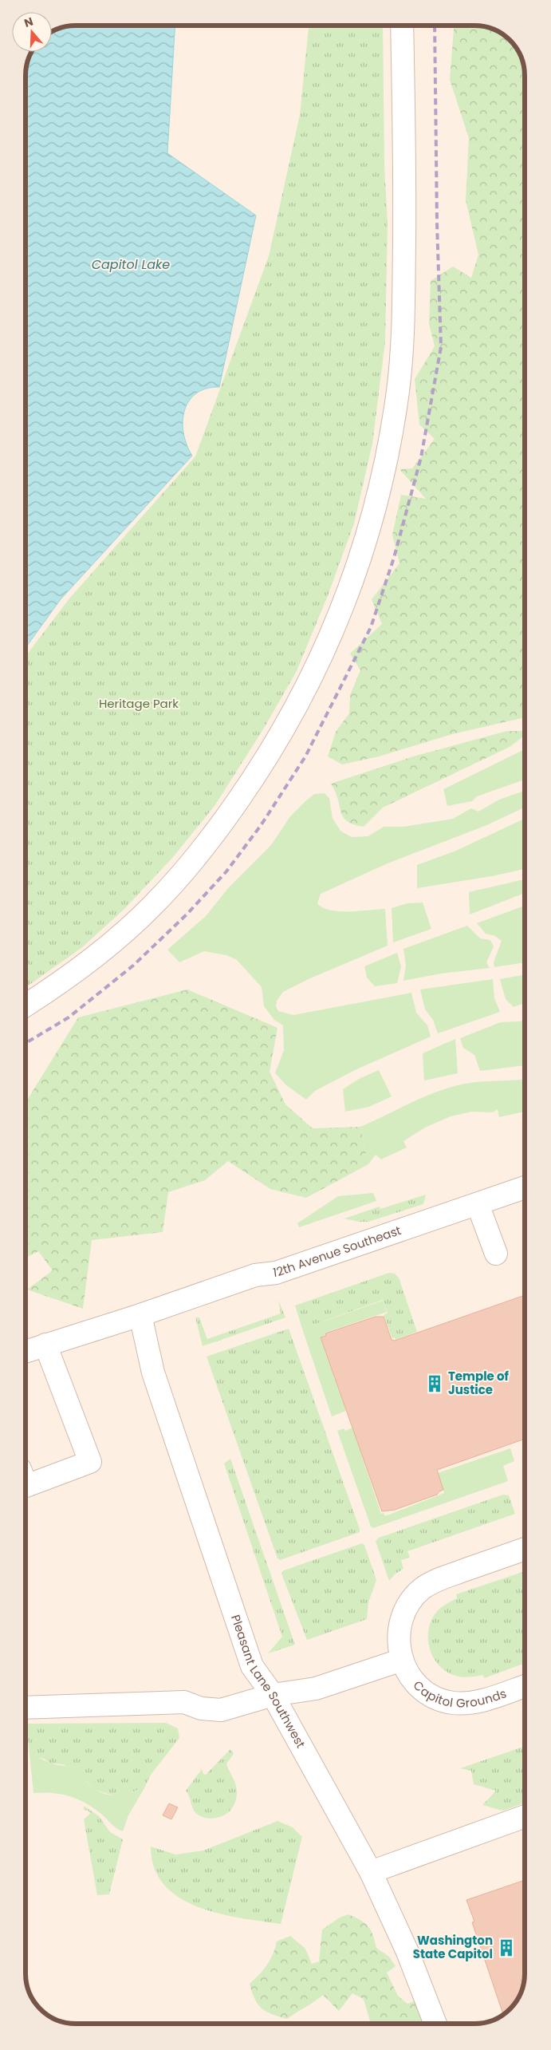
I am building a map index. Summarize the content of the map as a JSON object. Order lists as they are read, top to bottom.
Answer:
{
  "streets": {
    "street": ["12th Avenue Southeast", "Pleasant Lane Southwest", "Capitol Grounds"]
  },
  "crossings": [
    ["12th Avenue Southeast", "Pleasant Lane Southwest"],
    ["Pleasant Lane Southwest", "Capitol Grounds"]
  ],
  "water": ["Capitol Lake"],
  "parks": ["Heritage Park"],
  "places": {
    "building": ["Temple of Justice", "Washington State Capitol"]
  },
  "north": "top"
}
